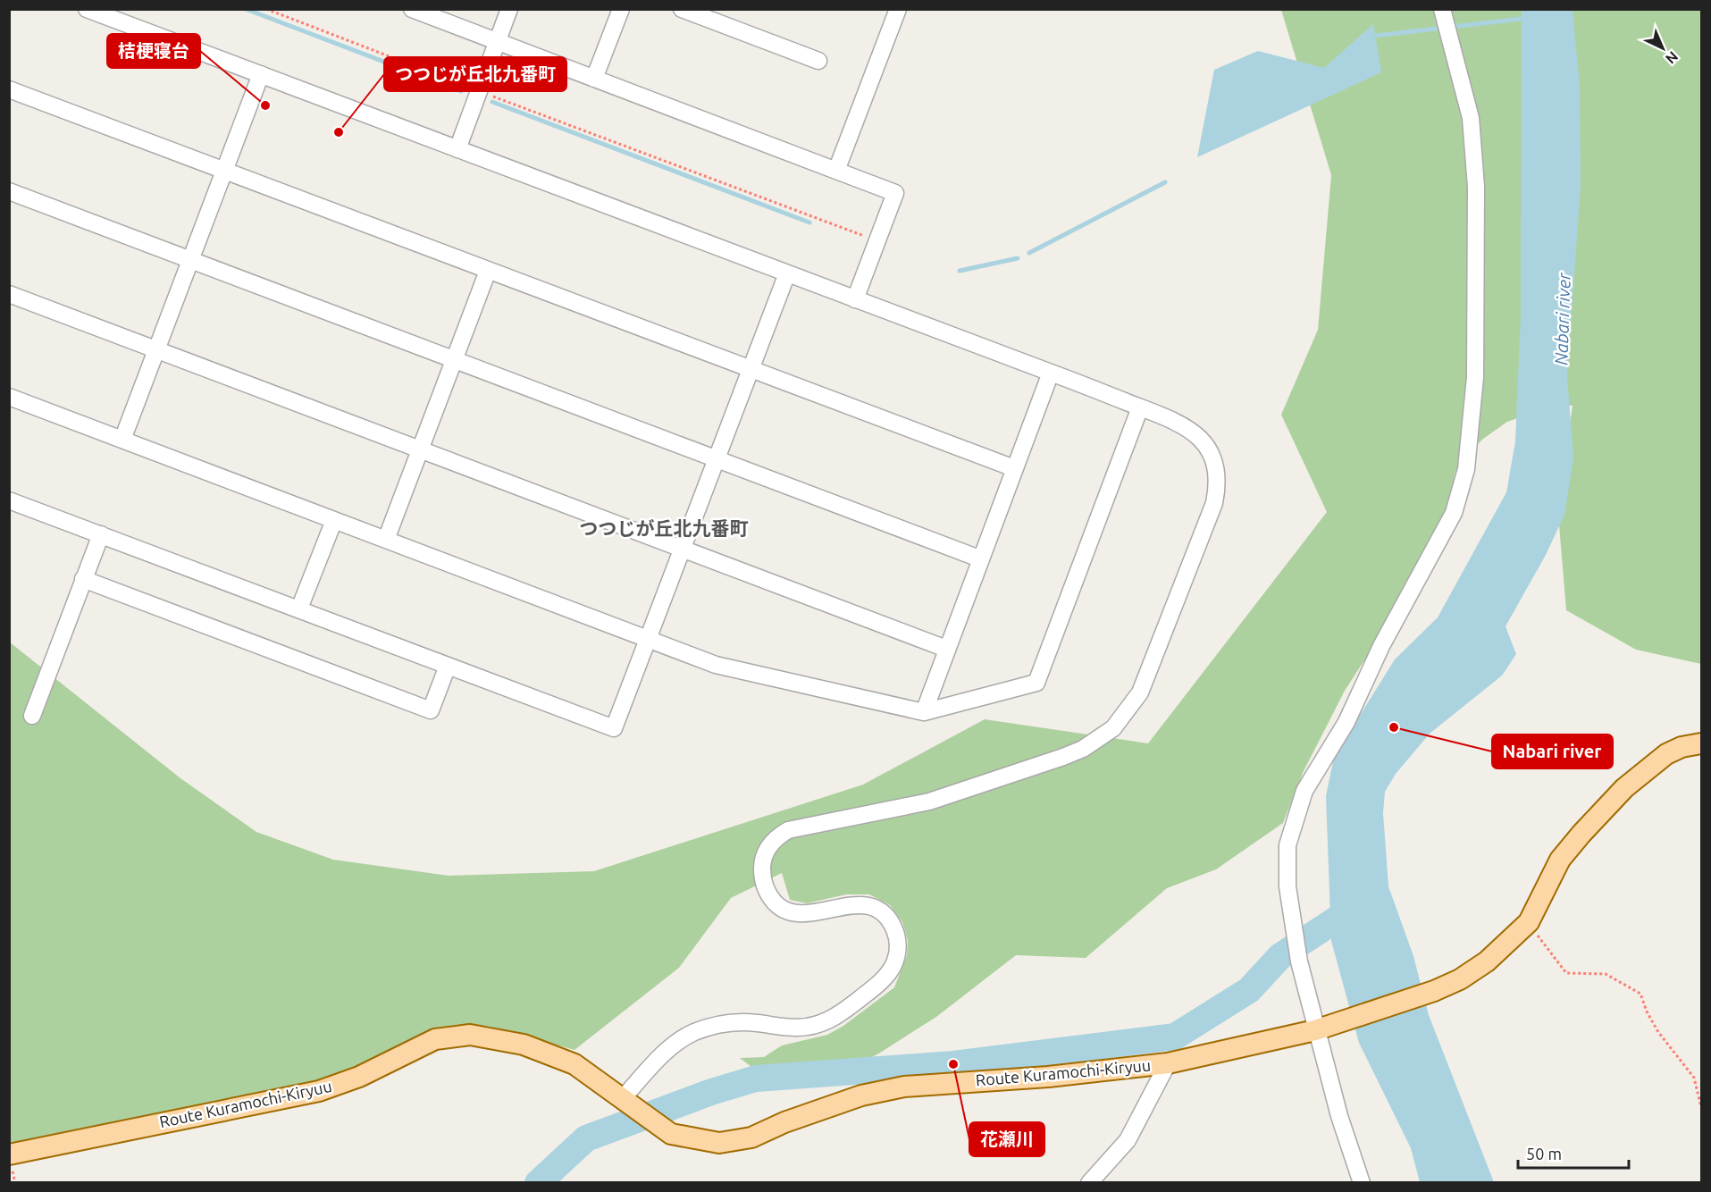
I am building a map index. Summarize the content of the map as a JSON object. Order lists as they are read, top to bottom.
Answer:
{
  "streets": {
    "main road": ["Route Kuramochi-Kiryuu"]
  },
  "districts": ["つつじが丘北九番町"],
  "water": ["Nabari river"],
  "places": [
    "桔梗寝台",
    "つつじが丘北九番町",
    "Nabari river",
    "花瀬川"
  ],
  "scale_bar": "50 m",
  "north": "bottom right"
}
